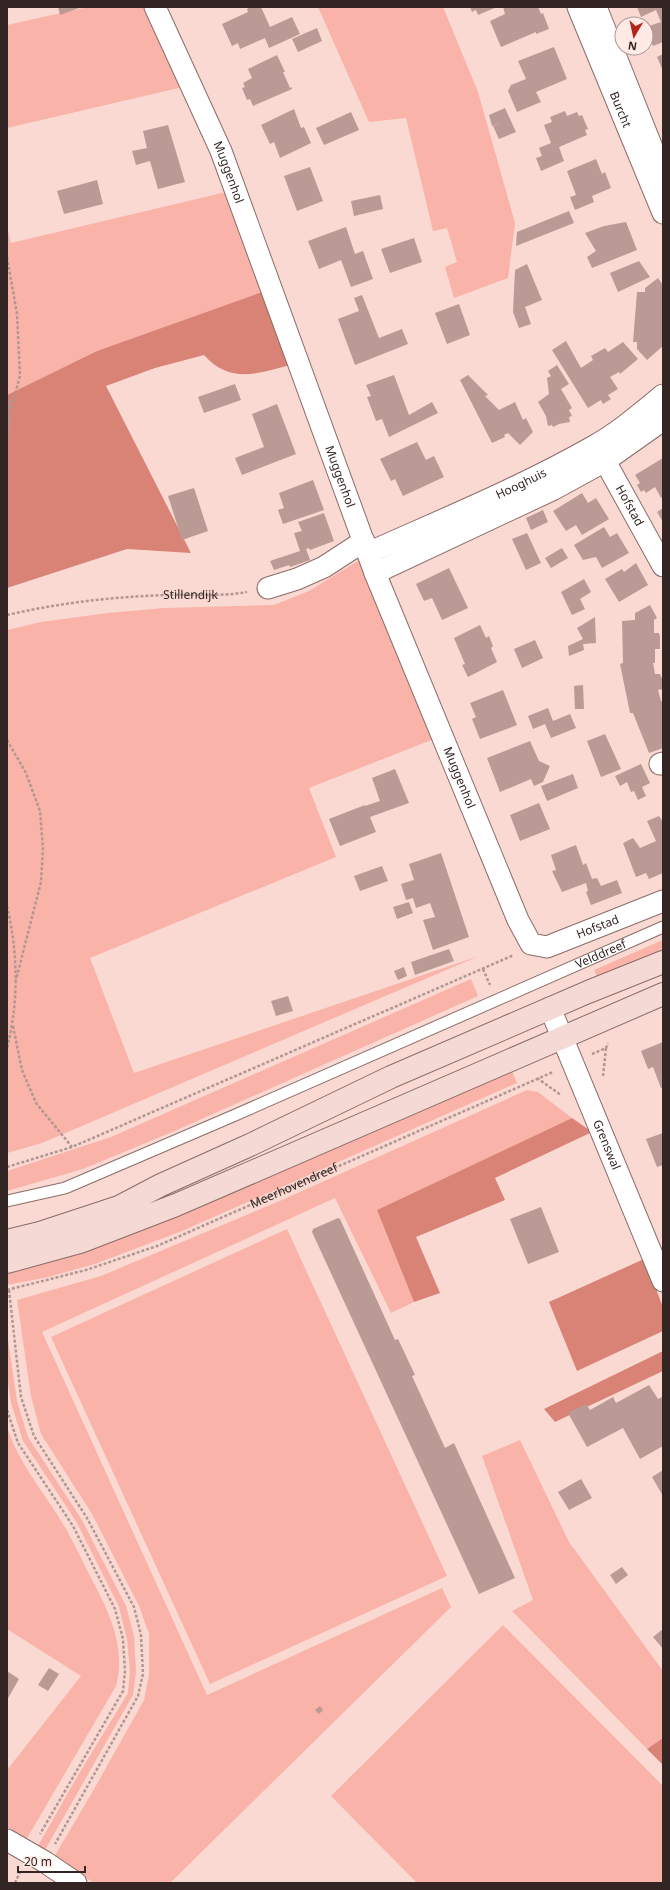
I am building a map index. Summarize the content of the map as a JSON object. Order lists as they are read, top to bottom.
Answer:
{
  "streets": {
    "street": [
      "Burcht",
      "Muggenhol",
      "Hooghuis",
      "Hofstad",
      "Grenswal"
    ],
    "lane": ["Velddreef"],
    "path": ["Stillendijk", "Meerhovendreef"]
  },
  "crossings": [
    ["Muggenhol", "Hooghuis"],
    ["Muggenhol", "Hofstad"],
    ["Hooghuis", "Hofstad"],
    ["Grenswal", "Meerhovendreef"]
  ],
  "scale_bar": "20 m",
  "north": "bottom"
}
